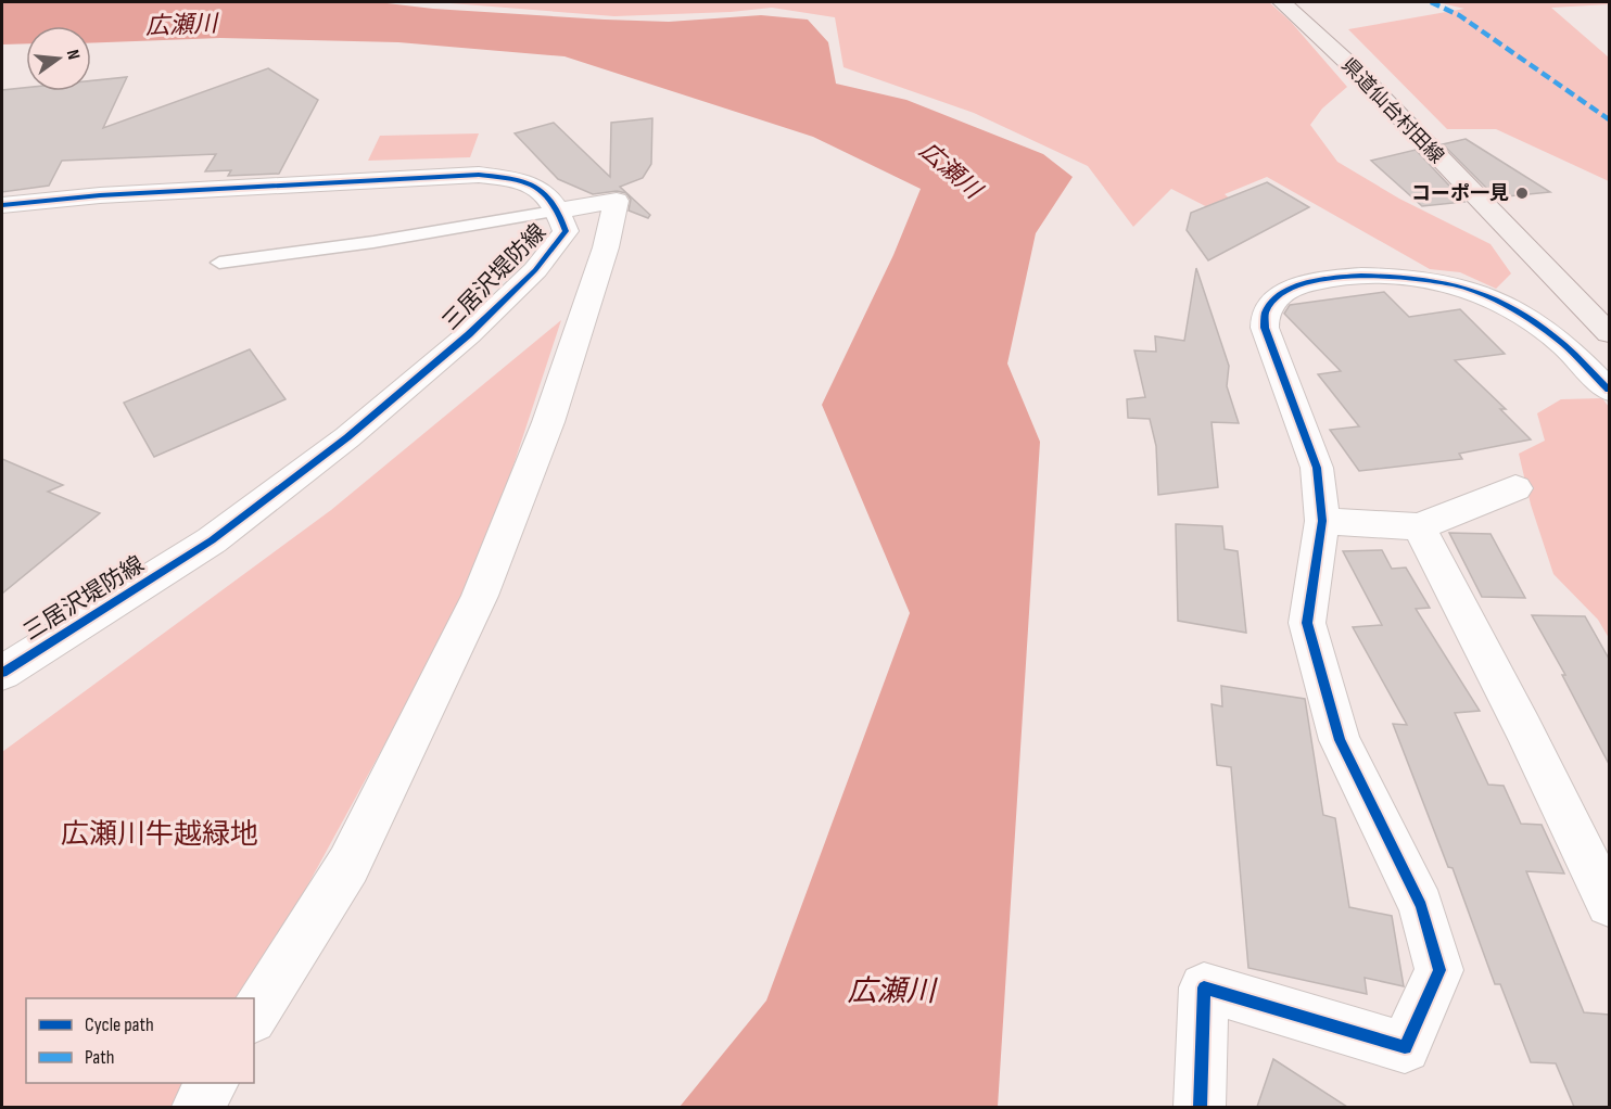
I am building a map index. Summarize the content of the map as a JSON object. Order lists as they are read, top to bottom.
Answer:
{
  "streets": {
    "main road": ["県道仙台村田線"],
    "street": ["三居沢堤防線"]
  },
  "water": ["広瀬川"],
  "parks": ["広瀬川牛越緑地"],
  "places": ["コーポ一見"],
  "legend": ["Cycle path", "Path"],
  "north": "right"
}
